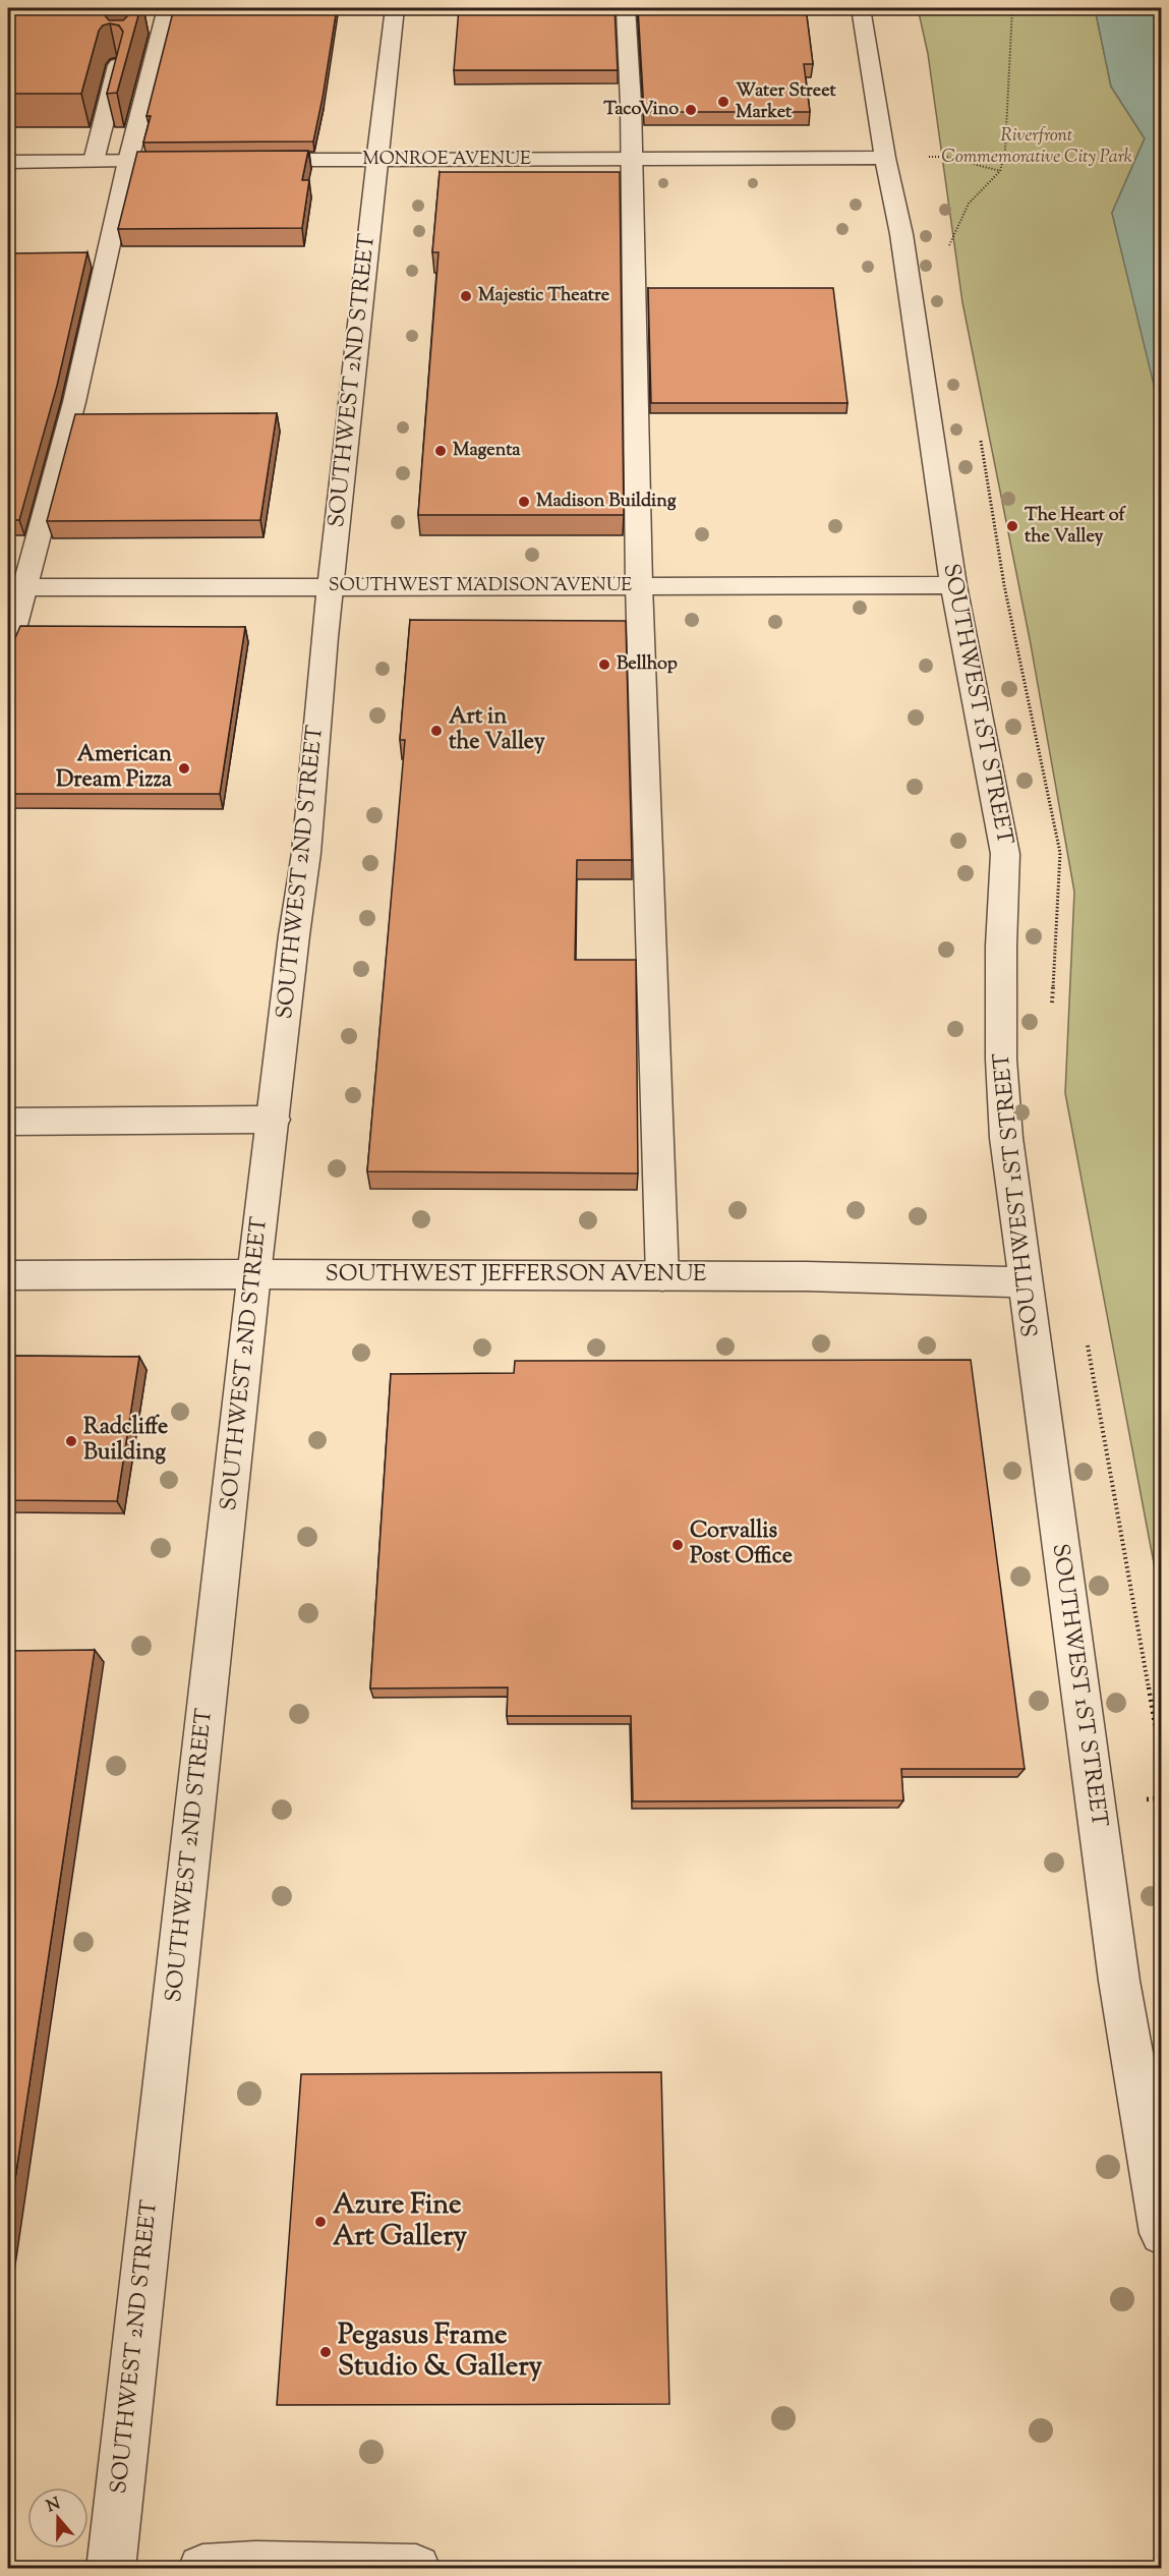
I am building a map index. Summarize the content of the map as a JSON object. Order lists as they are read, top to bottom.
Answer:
{
  "streets": {
    "street": [
      "MONROE AVENUE",
      "SOUTHWEST 2ND STREET",
      "SOUTHWEST MADISON AVENUE",
      "SOUTHWEST 1ST STREET",
      "SOUTHWEST JEFFERSON AVENUE"
    ]
  },
  "crossings": [
    ["MONROE AVENUE", "SOUTHWEST 2ND STREET"],
    ["MONROE AVENUE", "SOUTHWEST 1ST STREET"],
    ["SOUTHWEST 2ND STREET", "SOUTHWEST MADISON AVENUE"],
    ["SOUTHWEST 2ND STREET", "SOUTHWEST JEFFERSON AVENUE"],
    ["SOUTHWEST MADISON AVENUE", "SOUTHWEST 1ST STREET"],
    ["SOUTHWEST 1ST STREET", "SOUTHWEST JEFFERSON AVENUE"]
  ],
  "parks": ["Riverfront Commemorative City Park"],
  "places": [
    "Water Street Market",
    "TacoVino",
    "Majestic Theatre",
    "Magenta",
    "Madison Building",
    "The Heart of the Valley",
    "Bellhop",
    "Art in the Valley",
    "American Dream Pizza",
    "Radcliffe Building",
    "Corvallis Post Office",
    "Azure Fine Art Gallery",
    "Pegasus Frame Studio & Gallery"
  ],
  "north": "top"
}
